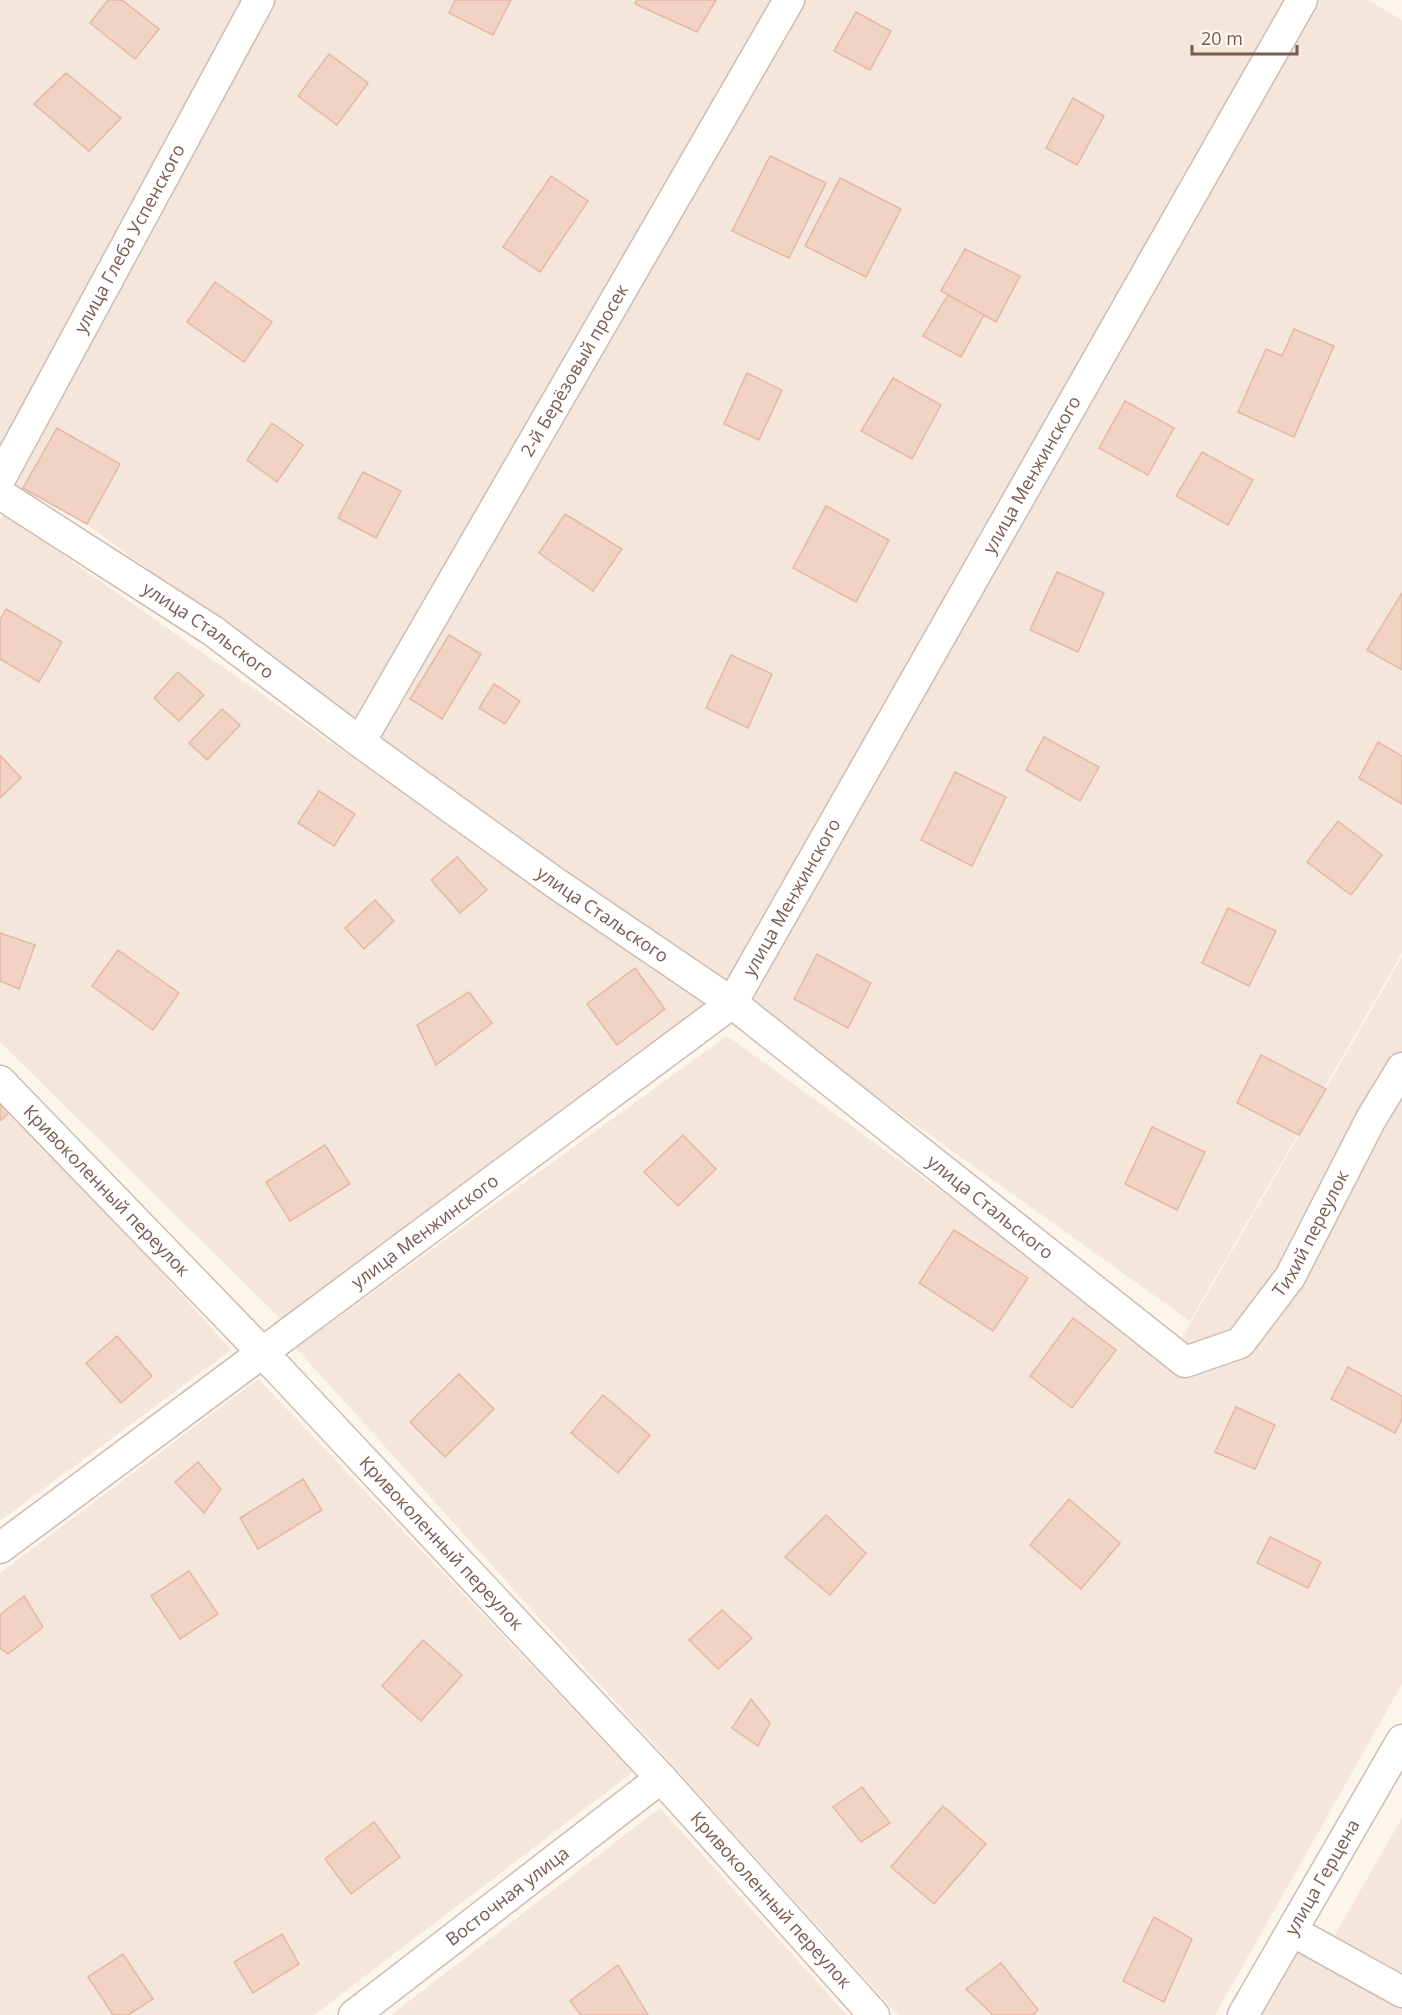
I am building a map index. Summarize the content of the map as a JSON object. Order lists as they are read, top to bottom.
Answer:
{
  "streets": {
    "street": [
      "улица Глеба Успенского",
      "2-й Берёзовый просек",
      "улица Менжинского",
      "улица Стальского",
      "Кривоколенный переулок",
      "Тихий переулок",
      "улица Герцена",
      "Восточная улица"
    ]
  },
  "crossings": [
    ["2-й Берёзовый просек", "улица Стальского"],
    ["улица Менжинского", "улица Стальского"],
    ["улица Менжинского", "Кривоколенный переулок"],
    ["улица Стальского", "Тихий переулок"],
    ["Кривоколенный переулок", "Восточная улица"]
  ],
  "scale_bar": "20 m"
}
